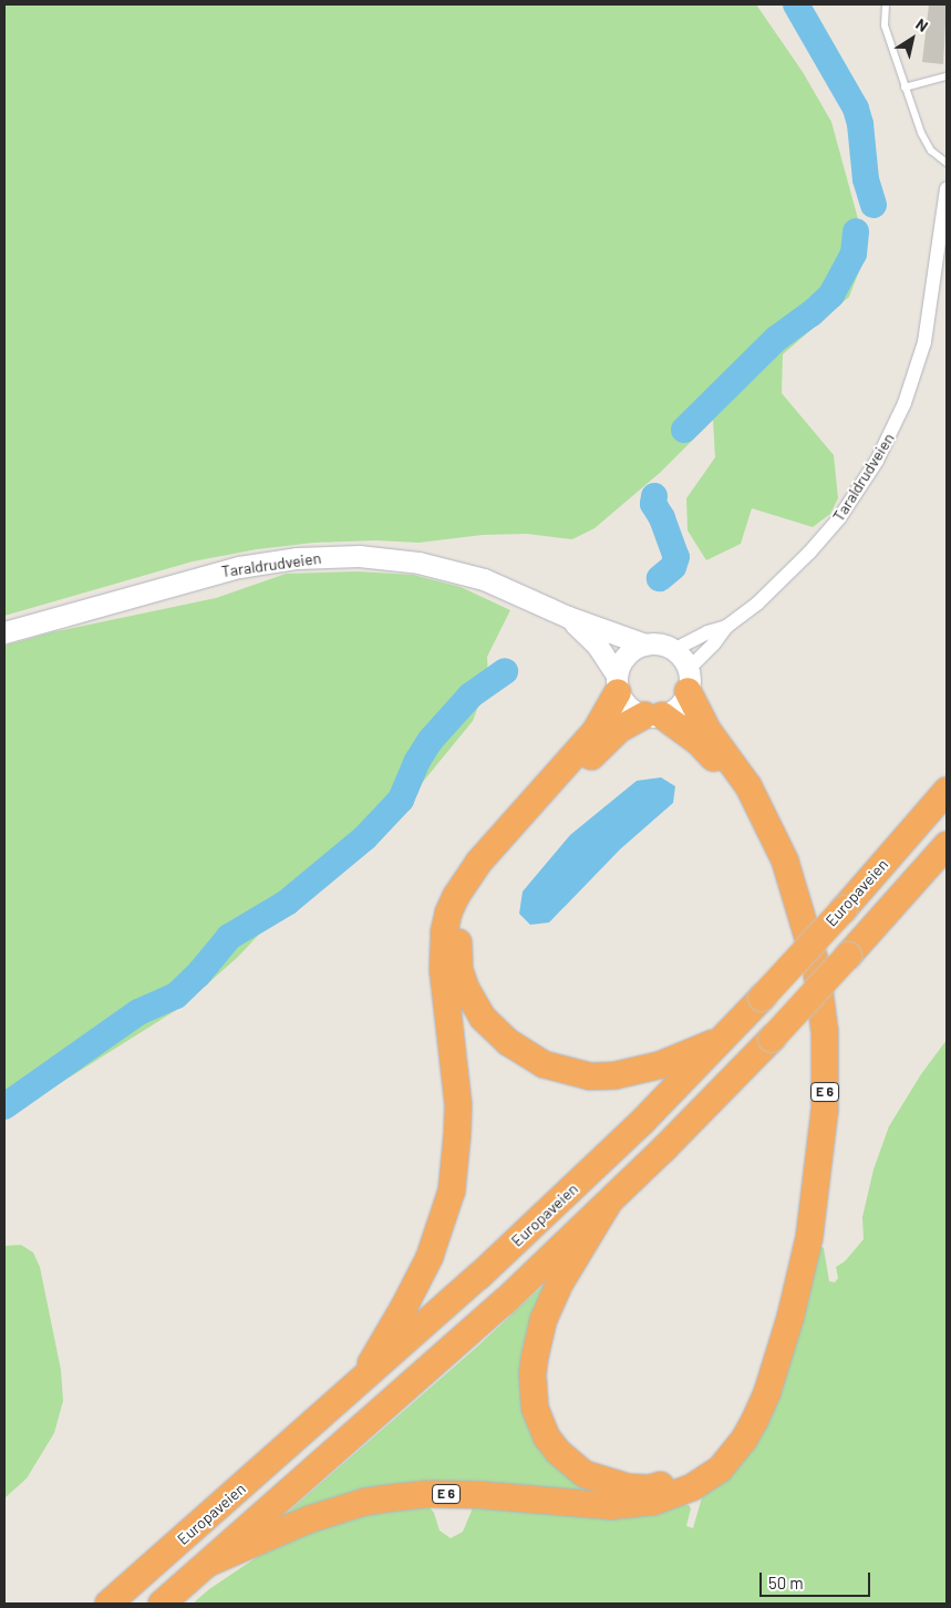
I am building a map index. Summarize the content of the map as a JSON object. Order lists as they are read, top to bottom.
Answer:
{
  "streets": {
    "highway": ["Europaveien", "E 6"],
    "main road": ["Taraldrudveien"]
  },
  "crossings": [
    ["Taraldrudveien", "E 6"]
  ],
  "scale_bar": "50 m",
  "north": "top right"
}
